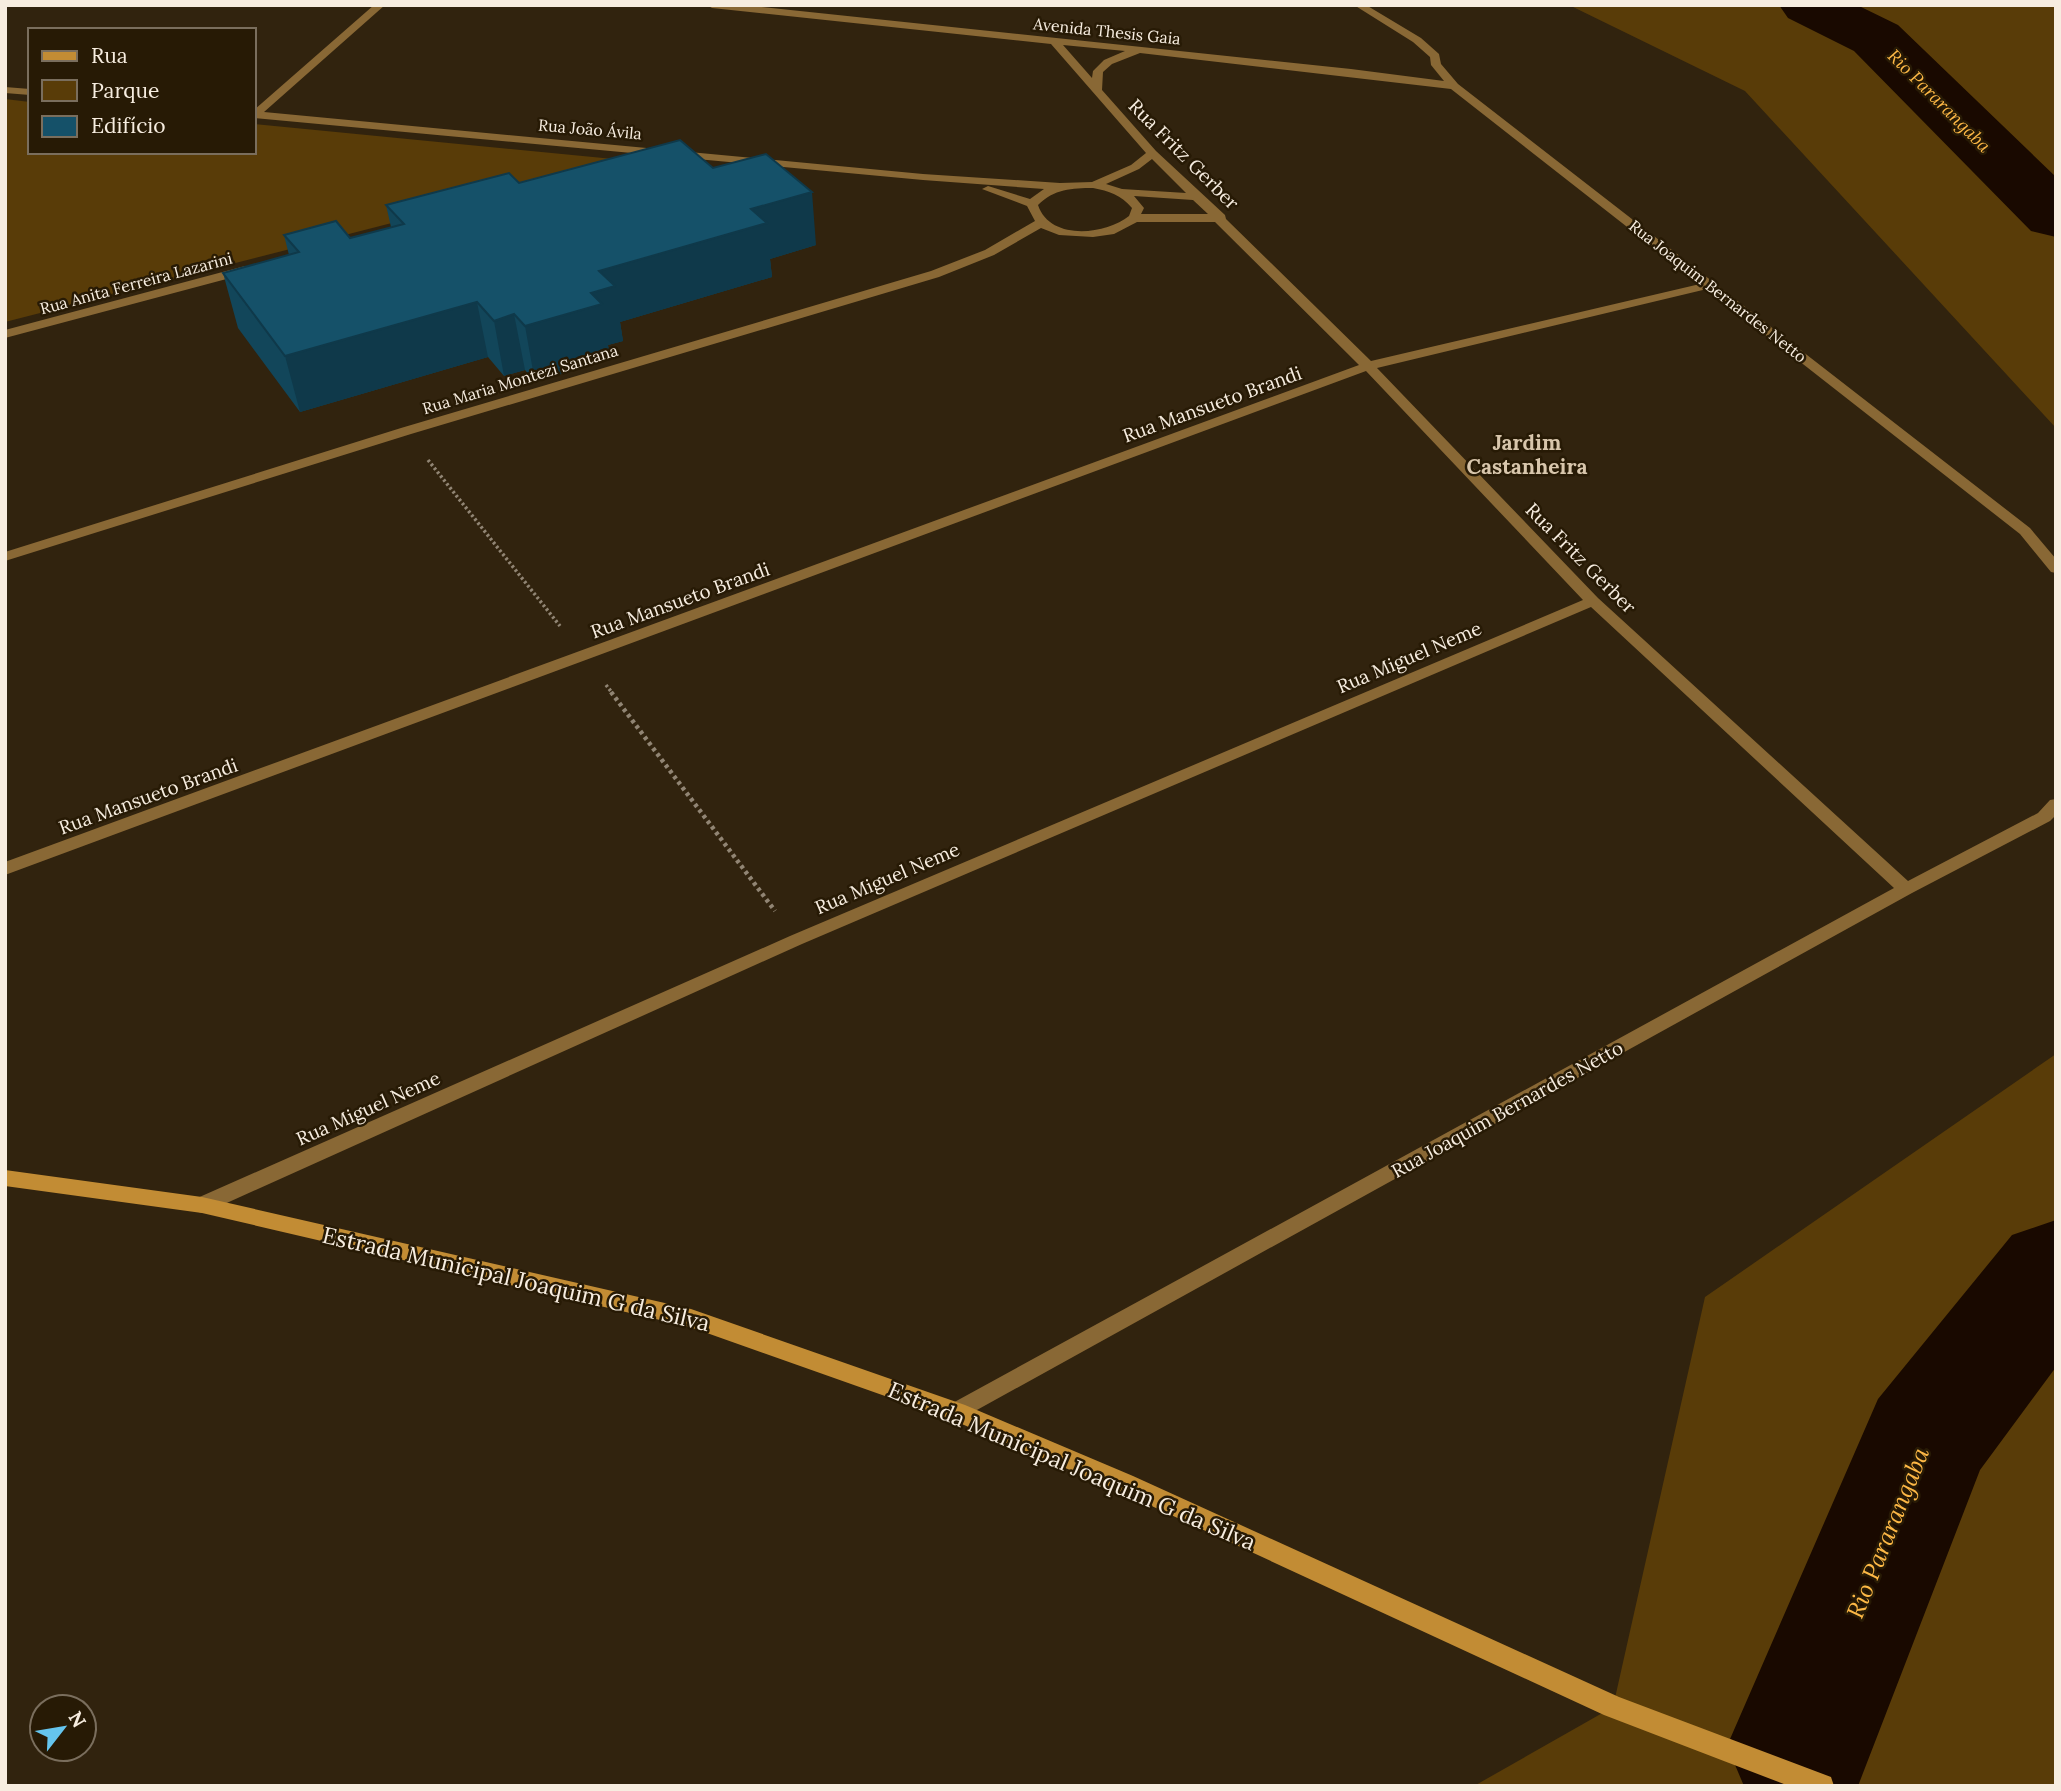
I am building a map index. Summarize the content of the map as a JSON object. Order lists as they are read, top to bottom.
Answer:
{
  "streets": {
    "street": [
      "Avenida Thesis Gaia",
      "Rua João Ávila",
      "Rua Fritz Gerber",
      "Rua Anita Ferreira Lazarini",
      "Rua Joaquim Bernardes Netto",
      "Rua Maria Montezi Santana",
      "Rua Mansueto Brandi",
      "Rua Miguel Neme",
      "Estrada Municipal Joaquim G da Silva"
    ]
  },
  "crossings": [
    ["Avenida Thesis Gaia", "Rua Fritz Gerber"],
    ["Avenida Thesis Gaia", "Rua Joaquim Bernardes Netto"],
    ["Rua Fritz Gerber", "Rua Joaquim Bernardes Netto"],
    ["Rua Fritz Gerber", "Rua Mansueto Brandi"],
    ["Rua Fritz Gerber", "Rua Miguel Neme"],
    ["Rua Joaquim Bernardes Netto", "Rua Mansueto Brandi"],
    ["Rua Joaquim Bernardes Netto", "Estrada Municipal Joaquim G da Silva"],
    ["Rua Miguel Neme", "Estrada Municipal Joaquim G da Silva"]
  ],
  "districts": ["Jardim Castanheira"],
  "water": ["Rio Pararangaba"],
  "legend": ["Rua", "Parque", "Edifício"],
  "north": "top right"
}
